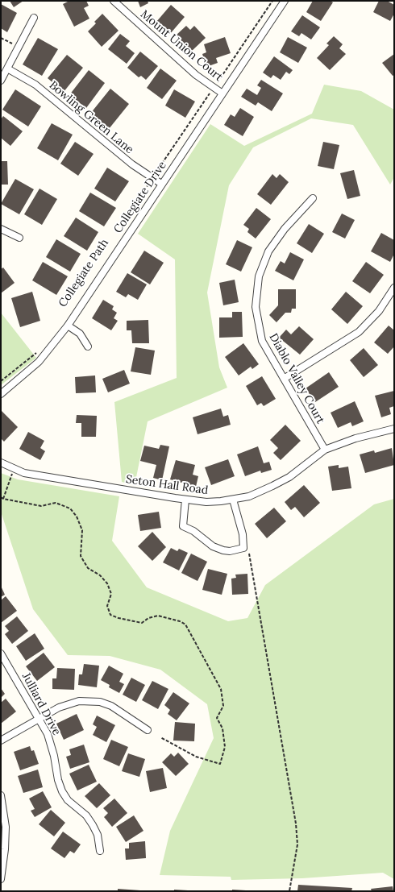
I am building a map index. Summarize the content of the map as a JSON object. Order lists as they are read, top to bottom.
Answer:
{
  "streets": {
    "street": [
      "Mount Union Court",
      "Bowling Green Lane",
      "Collegiate Drive",
      "Diablo Valley Court",
      "Seton Hall Road",
      "Julliard Drive"
    ]
  },
  "crossings": [
    ["Mount Union Court", "Collegiate Drive"],
    ["Bowling Green Lane", "Collegiate Drive"],
    ["Diablo Valley Court", "Seton Hall Road"]
  ]
}
